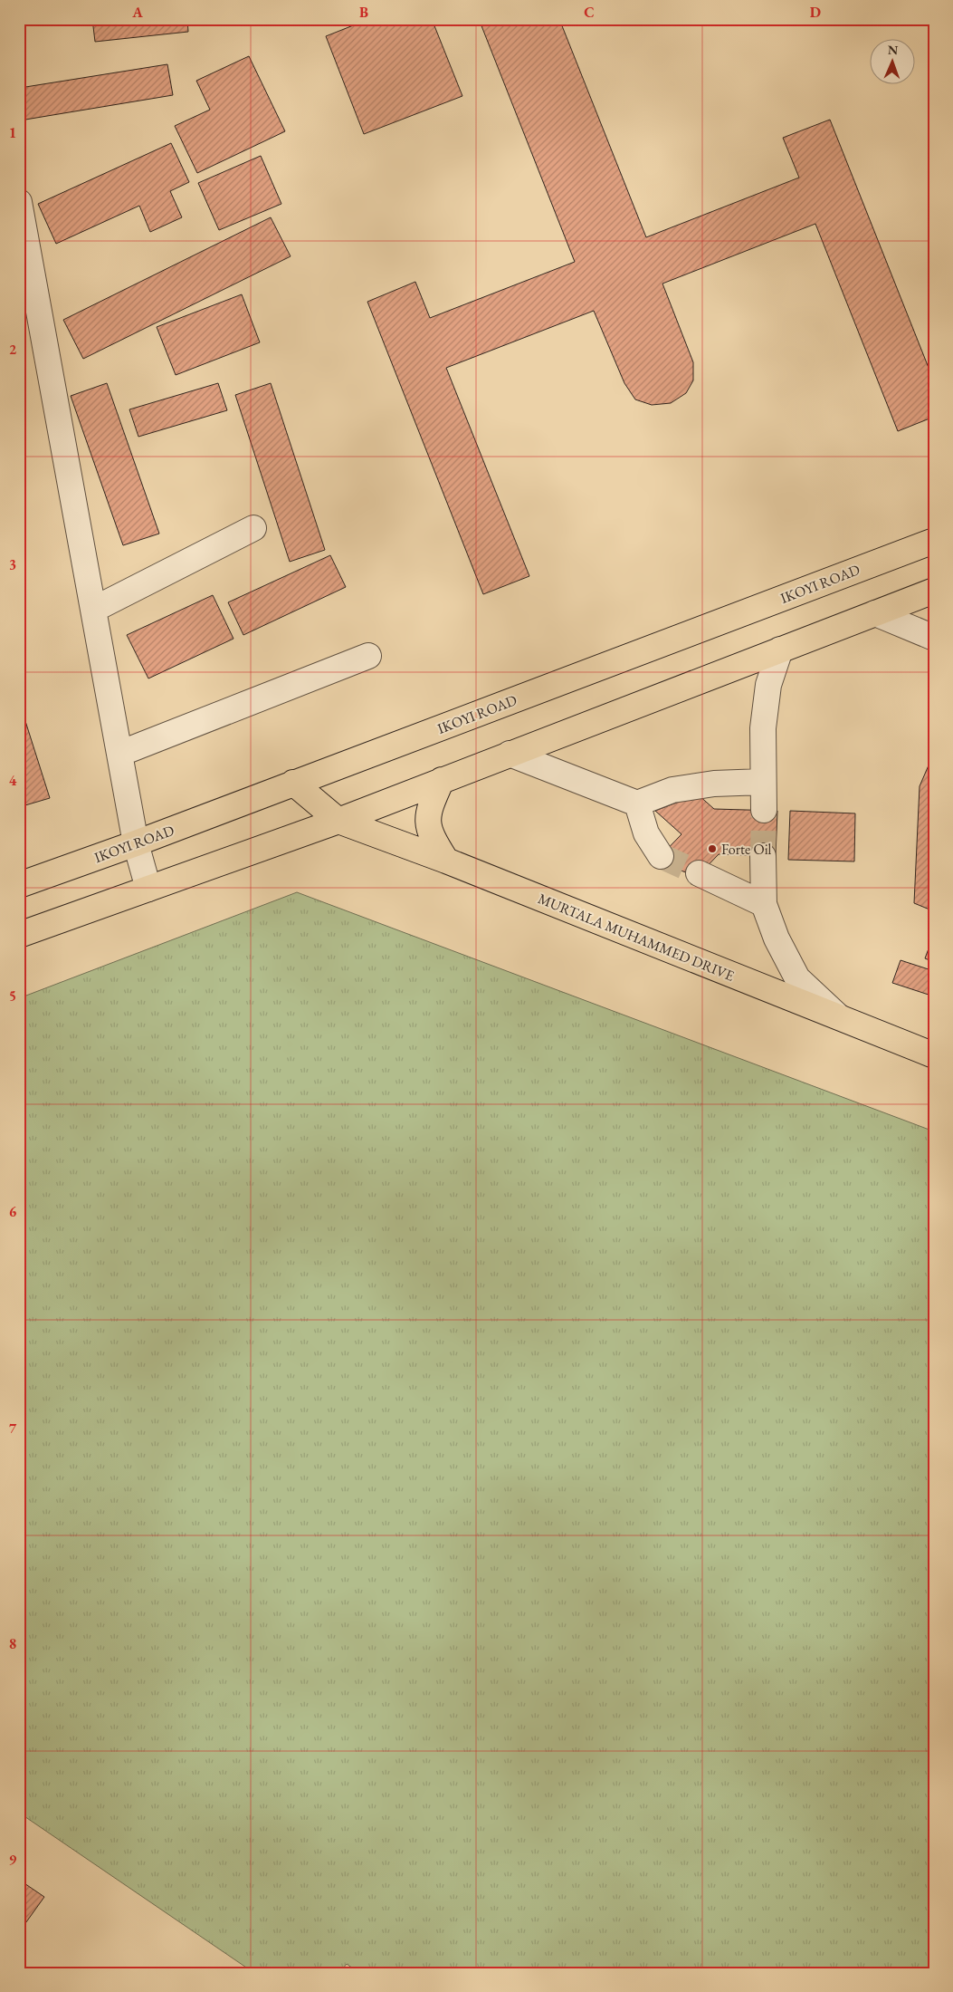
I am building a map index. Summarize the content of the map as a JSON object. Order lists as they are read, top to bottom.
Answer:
{
  "streets": {
    "main road": ["IKOYI ROAD", "MURTALA MUHAMMED DRIVE"]
  },
  "crossings": [
    ["IKOYI ROAD", "MURTALA MUHAMMED DRIVE"]
  ],
  "places": ["Forte Oil"],
  "north": "top",
  "grid": {
    "columns": [
      "A",
      "B",
      "C",
      "D"
    ],
    "rows": [
      "1",
      "2",
      "3",
      "4",
      "5",
      "6",
      "7",
      "8",
      "9"
    ]
  }
}
